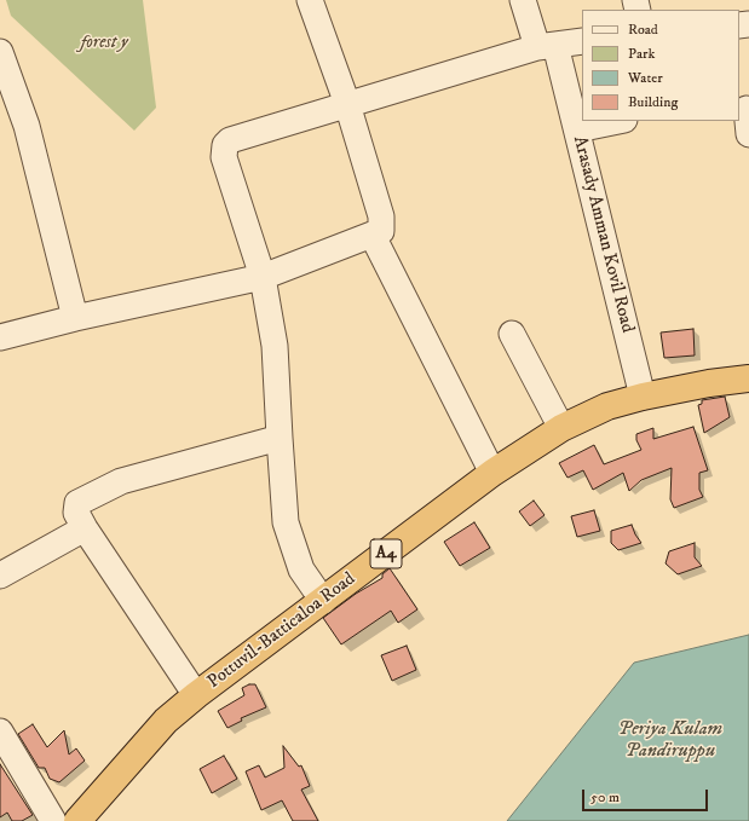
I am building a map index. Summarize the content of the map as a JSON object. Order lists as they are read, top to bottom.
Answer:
{
  "streets": {
    "highway": ["A4", "Pottuvil-Batticaloa Road"],
    "street": ["Arasady Amman Kovil Road"]
  },
  "crossings": [
    ["Arasady Amman Kovil Road", "Pottuvil-Batticaloa Road"]
  ],
  "water": ["Periya Kulam Pandiruppu"],
  "parks": ["forest y"],
  "legend": [
    "Road",
    "Park",
    "Water",
    "Building"
  ],
  "scale_bar": "50 m"
}
